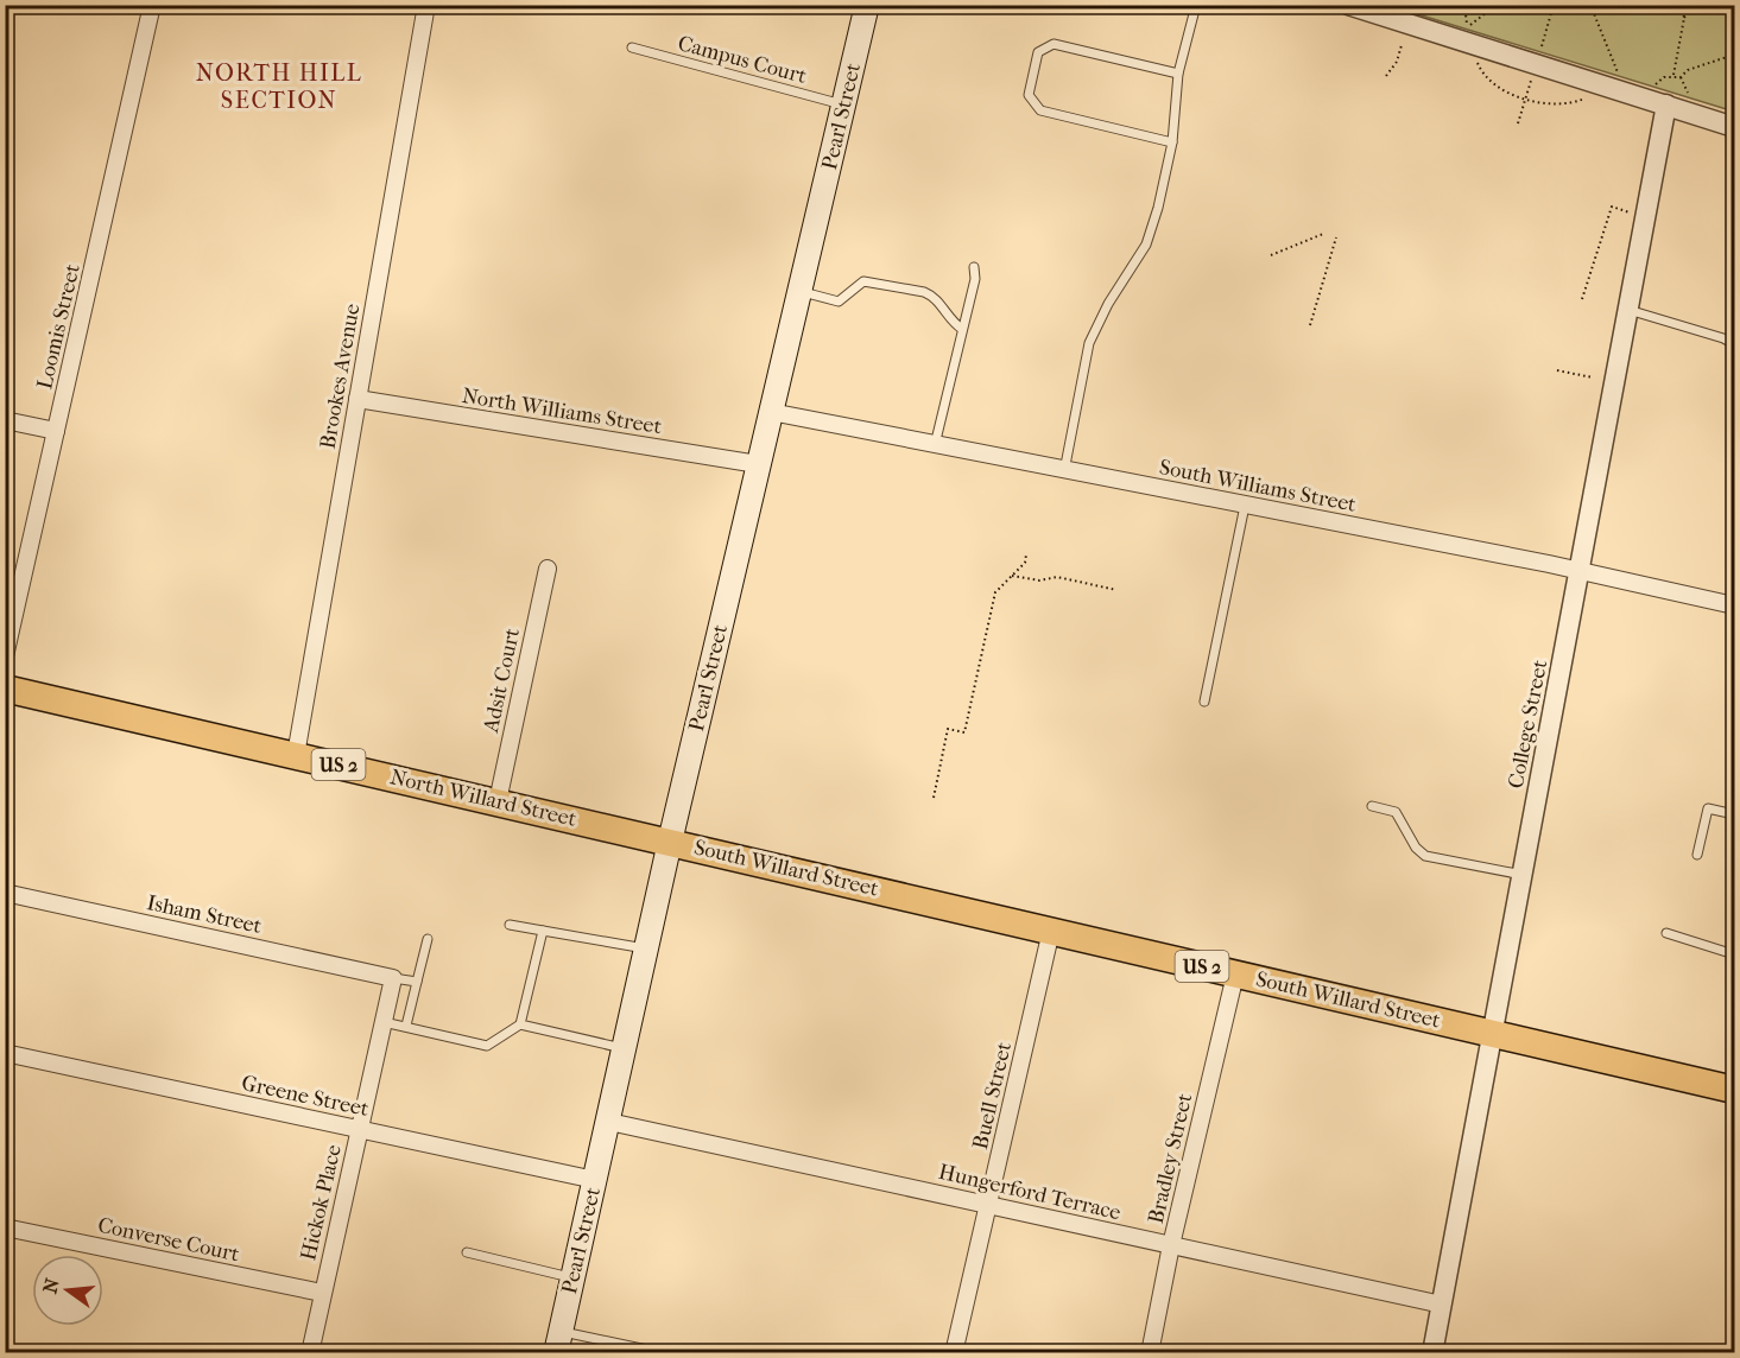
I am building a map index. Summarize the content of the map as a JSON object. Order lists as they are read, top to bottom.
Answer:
{
  "streets": {
    "main road": [
      "Pearl Street",
      "US 2",
      "North Willard Street",
      "South Willard Street"
    ],
    "street": [
      "Loomis Street",
      "Brookes Avenue",
      "North Williams Street",
      "South Williams Street",
      "Adsit Court",
      "College Street",
      "Isham Street",
      "Greene Street",
      "Buell Street",
      "Bradley Street",
      "Hungerford Terrace",
      "Hickok Place",
      "Converse Court"
    ],
    "lane": ["Campus Court"]
  },
  "crossings": [
    ["Campus Court", "Pearl Street"],
    ["Pearl Street", "North Williams Street"],
    ["Pearl Street", "South Williams Street"],
    ["Pearl Street", "North Willard Street"],
    ["Pearl Street", "South Willard Street"],
    ["Pearl Street", "Greene Street"],
    ["Pearl Street", "Hungerford Terrace"],
    ["Brookes Avenue", "North Williams Street"],
    ["Brookes Avenue", "North Willard Street"],
    ["South Williams Street", "College Street"],
    ["Adsit Court", "North Willard Street"],
    ["College Street", "South Willard Street"],
    ["College Street", "Hungerford Terrace"],
    ["North Willard Street", "South Willard Street"],
    ["South Willard Street", "Buell Street"],
    ["South Willard Street", "Bradley Street"],
    ["Isham Street", "Hickok Place"],
    ["Greene Street", "Hickok Place"],
    ["Buell Street", "Hungerford Terrace"],
    ["Bradley Street", "Hungerford Terrace"],
    ["Hickok Place", "Converse Court"]
  ],
  "districts": ["NORTH HILL SECTION"],
  "north": "left"
}
